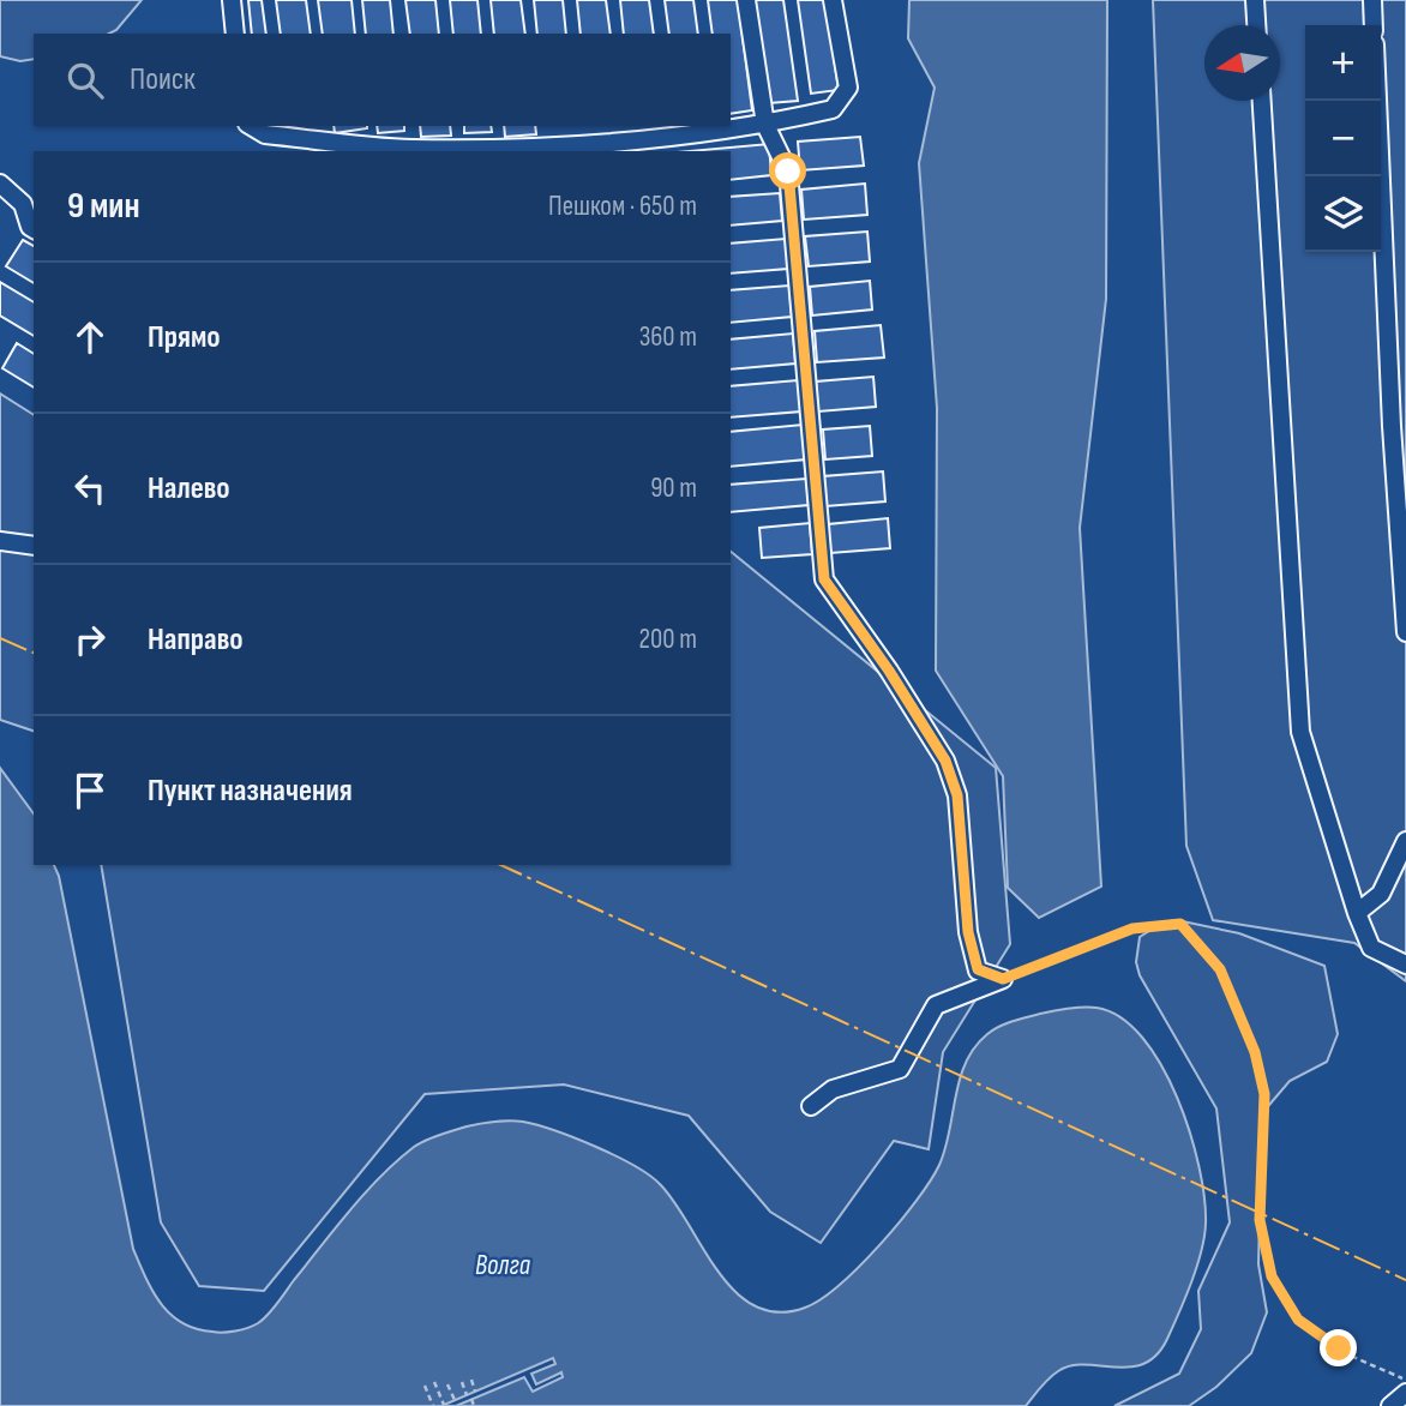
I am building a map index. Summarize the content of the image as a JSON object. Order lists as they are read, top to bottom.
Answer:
{
  "water": ["Волга"],
  "north": "left",
  "page": {
    "map_buttons": ["+", "−"],
    "search": "Поиск",
    "heading": ["9 мин", "Пешком · 650 m"],
    "list": [
      ["Прямо", "360 m"],
      ["Налево", "90 m"],
      ["Направо", "200 m"],
      "Пункт назначения"
    ]
  }
}
